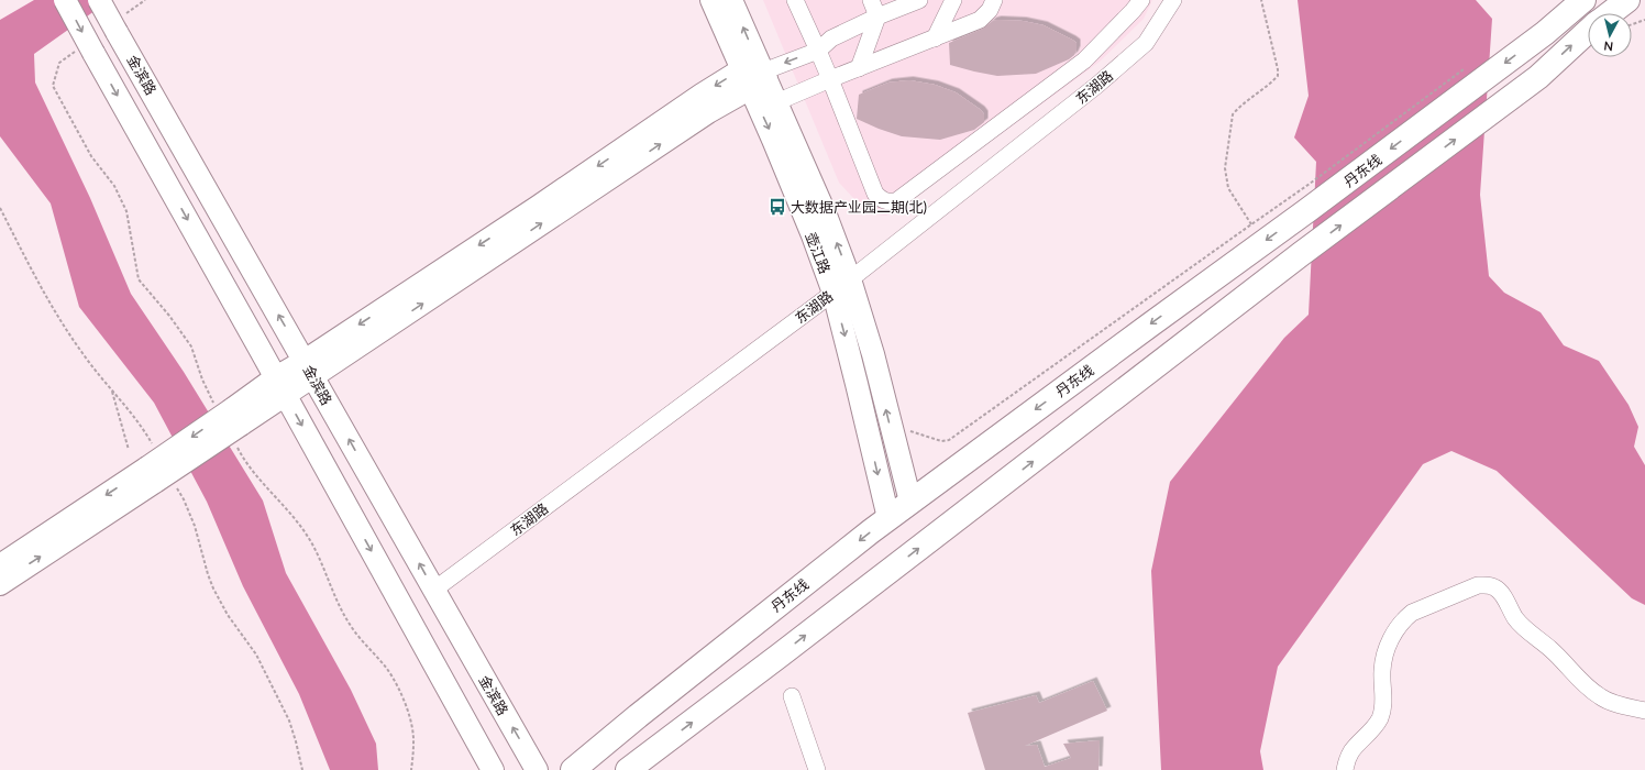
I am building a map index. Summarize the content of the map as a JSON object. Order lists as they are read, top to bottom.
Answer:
{
  "streets": {
    "highway": ["丹东线"],
    "main road": ["金滨路", "壶江路"],
    "street": ["东湖路"]
  },
  "crossings": [
    ["金滨路", "东湖路"],
    ["东湖路", "壶江路"],
    ["丹东线", "壶江路"]
  ],
  "places": {
    "bus stop": ["大数据产业园二期(北)"]
  },
  "north": "bottom"
}
